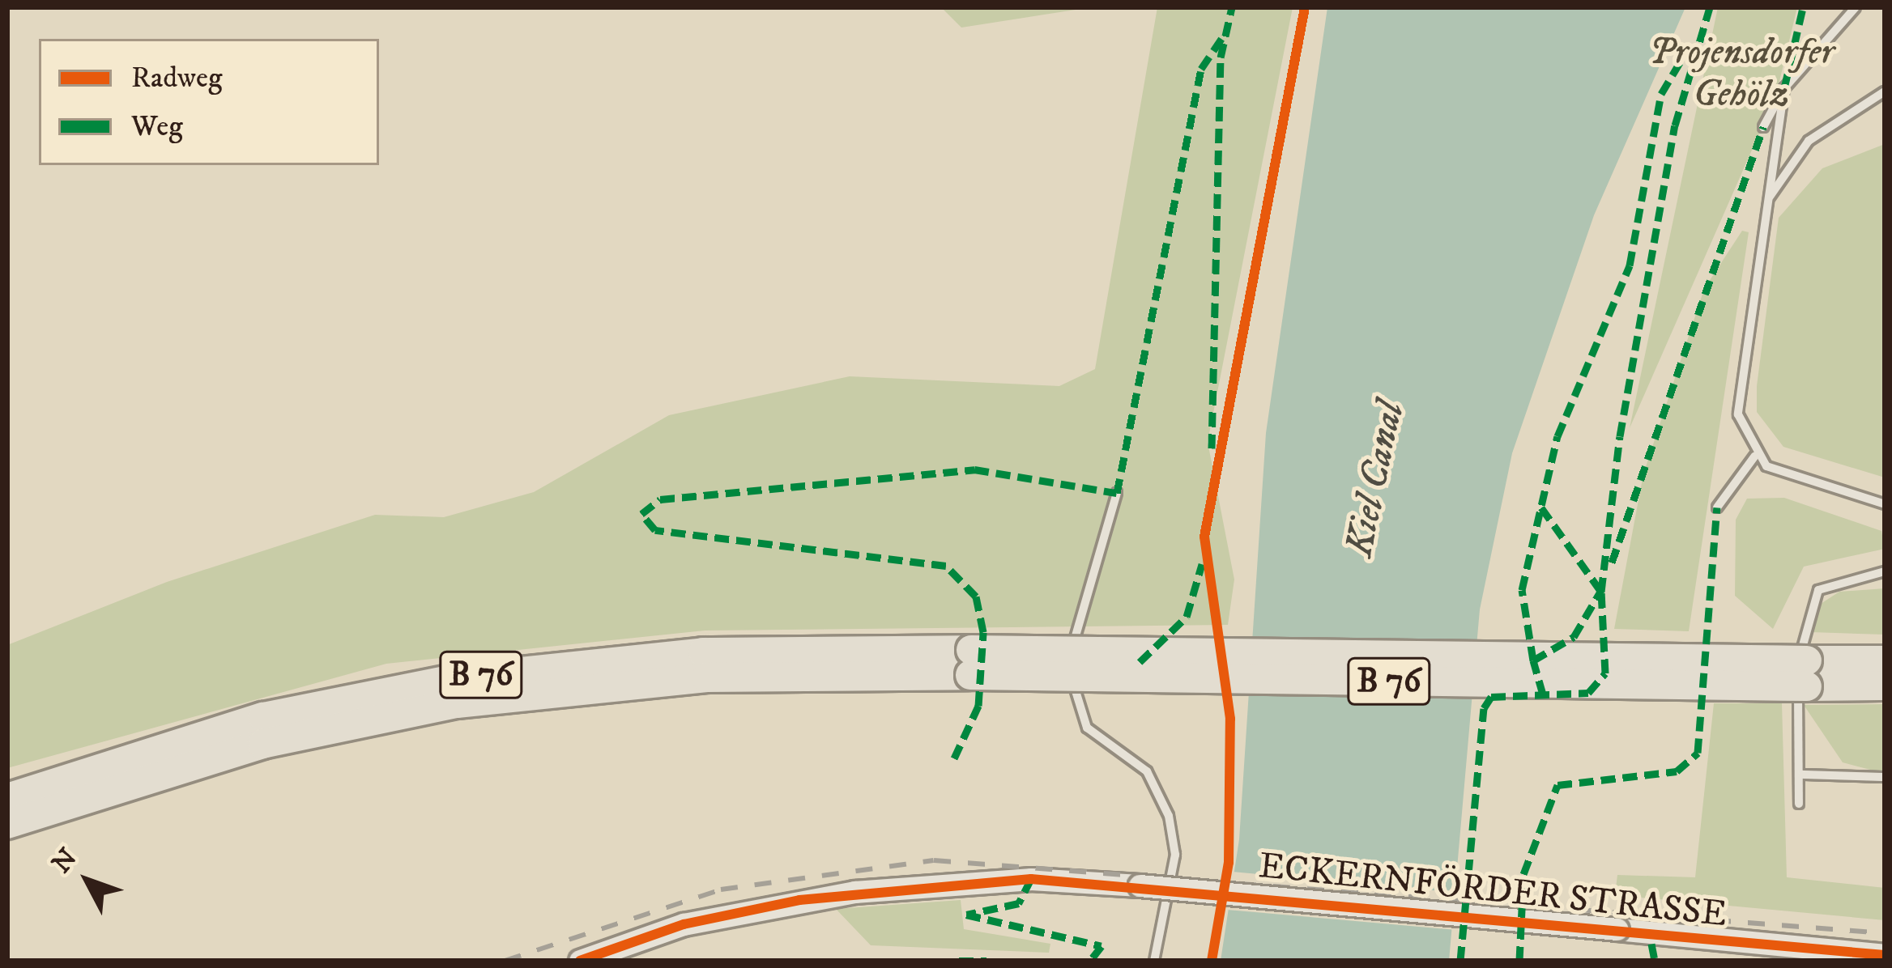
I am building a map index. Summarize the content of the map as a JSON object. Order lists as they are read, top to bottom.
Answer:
{
  "streets": {
    "highway": ["B 76"],
    "street": ["ECKERNFÖRDER STRASSE"]
  },
  "water": ["Kiel Canal"],
  "parks": ["Projensdorfer Gehölz"],
  "legend": ["Radweg", "Weg"],
  "north": "top left"
}
